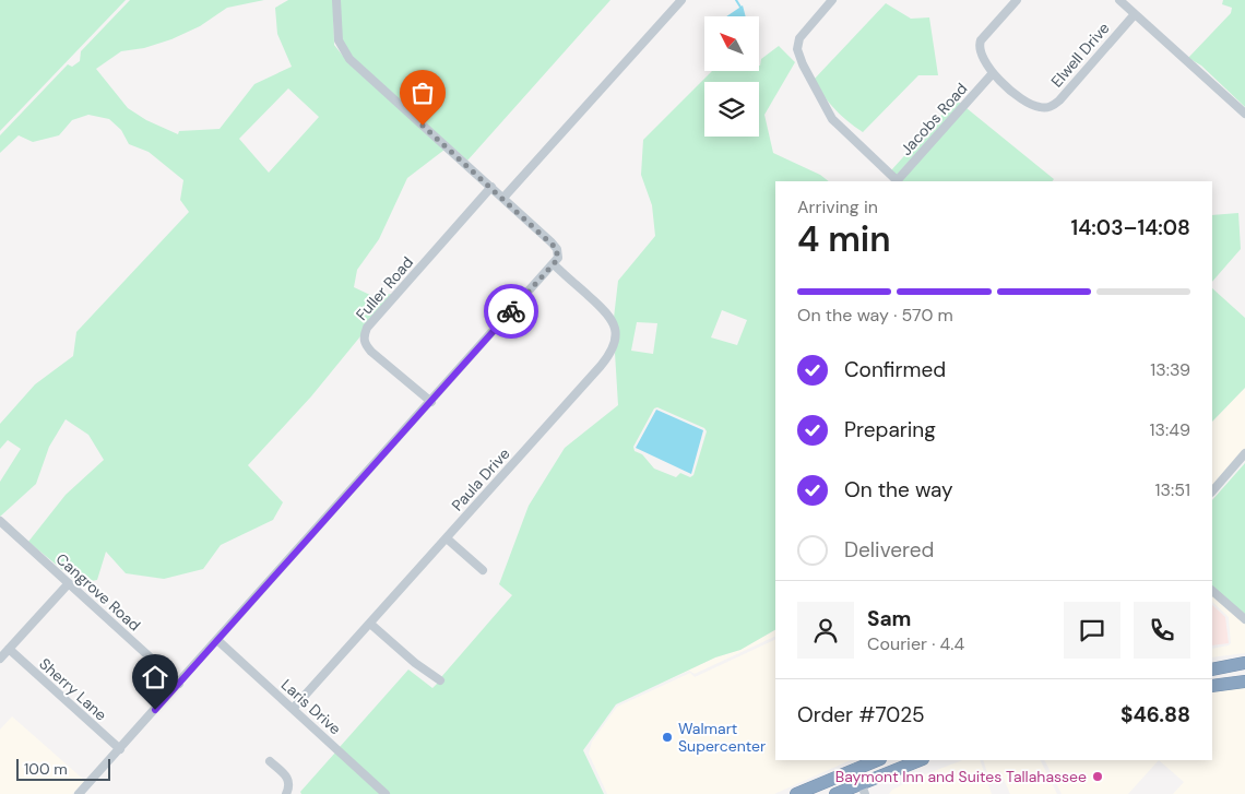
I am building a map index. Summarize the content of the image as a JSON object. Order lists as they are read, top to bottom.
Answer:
{
  "streets": {
    "street": [
      "Elwell Drive",
      "Jacobs Road",
      "Fuller Road",
      "Paula Drive",
      "Cangrove Road",
      "Sherry Lane",
      "Laris Drive"
    ]
  },
  "crossings": [
    ["Elwell Drive", "Jacobs Road"],
    ["Paula Drive", "Laris Drive"]
  ],
  "places": ["Walmart Supercenter", "Baymont Inn and Suites Tallahassee"],
  "scale_bar": "100 m",
  "north": "top left",
  "page": {
    "heading": ["4 min", "Arriving in", "14:03–14:08"],
    "panel": [
      "Sam",
      "Courier · 4.4",
      "Order #7025",
      "$46.88"
    ],
    "bar": "On the way · 570 m",
    "list": [
      ["Confirmed", "13:39"],
      ["Preparing", "13:49"],
      ["On the way", "13:51"],
      "Delivered"
    ],
    "scale": "100 m"
  }
}
